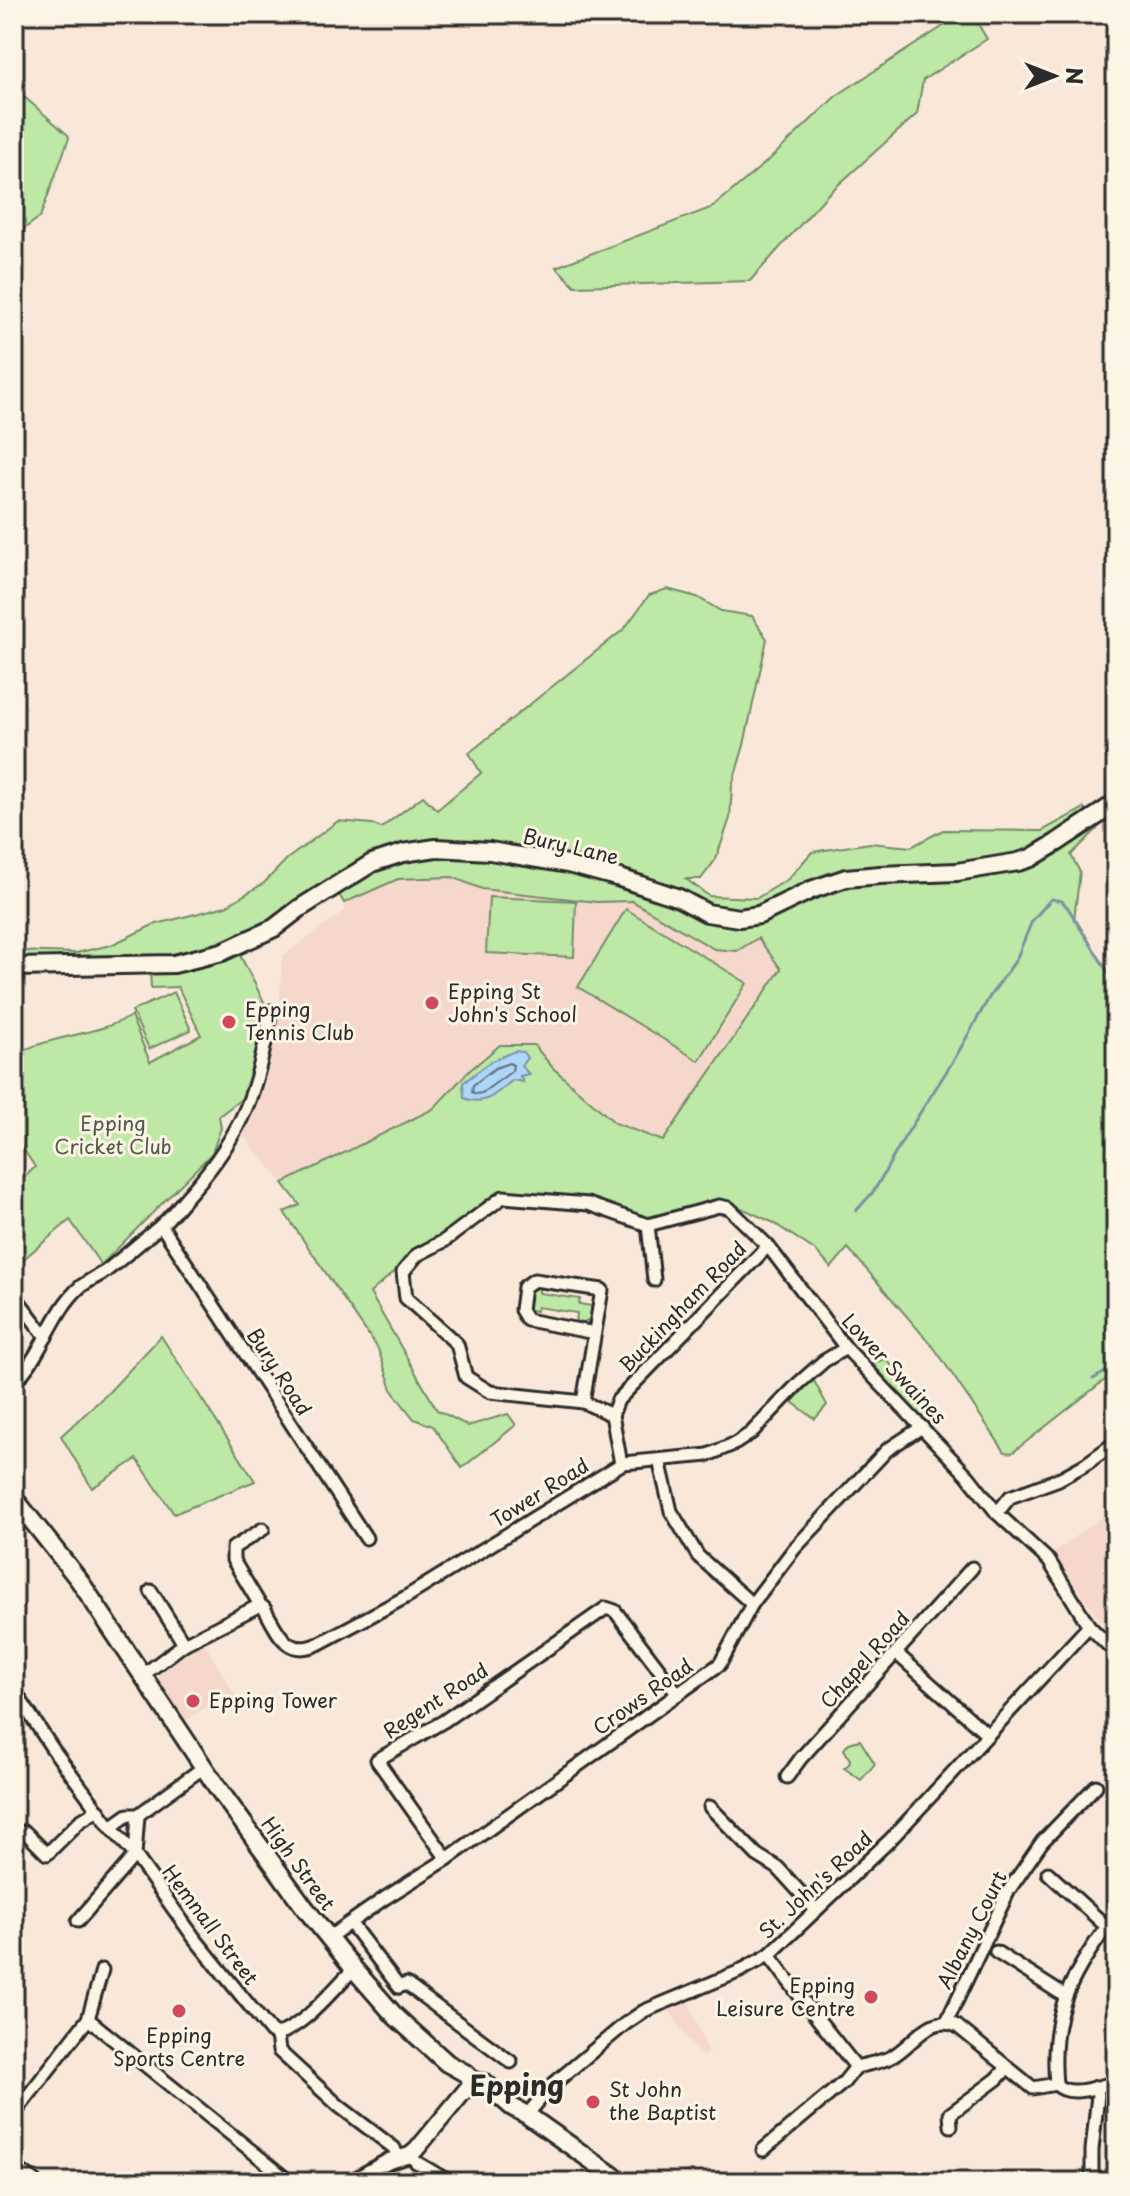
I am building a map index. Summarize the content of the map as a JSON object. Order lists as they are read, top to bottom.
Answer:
{
  "streets": {
    "main road": ["Bury Lane", "High Street"],
    "street": [
      "Buckingham Road",
      "Lower Swaines",
      "Bury Road",
      "Tower Road",
      "Chapel Road",
      "Crows Road",
      "Regent Road",
      "St. John's Road",
      "Hemnall Street",
      "Albany Court"
    ]
  },
  "crossings": [
    ["Buckingham Road", "Lower Swaines"],
    ["Lower Swaines", "Tower Road"],
    ["Lower Swaines", "Crows Road"],
    ["Lower Swaines", "St. John's Road"],
    ["Crows Road", "Regent Road"],
    ["Crows Road", "High Street"],
    ["High Street", "St. John's Road"]
  ],
  "districts": ["Epping"],
  "parks": ["Epping Cricket Club"],
  "places": [
    "Epping St John's School",
    "Epping Tennis Club",
    "Epping Tower",
    "Epping Leisure Centre",
    "Epping Sports Centre",
    "St John the Baptist"
  ],
  "north": "right"
}
